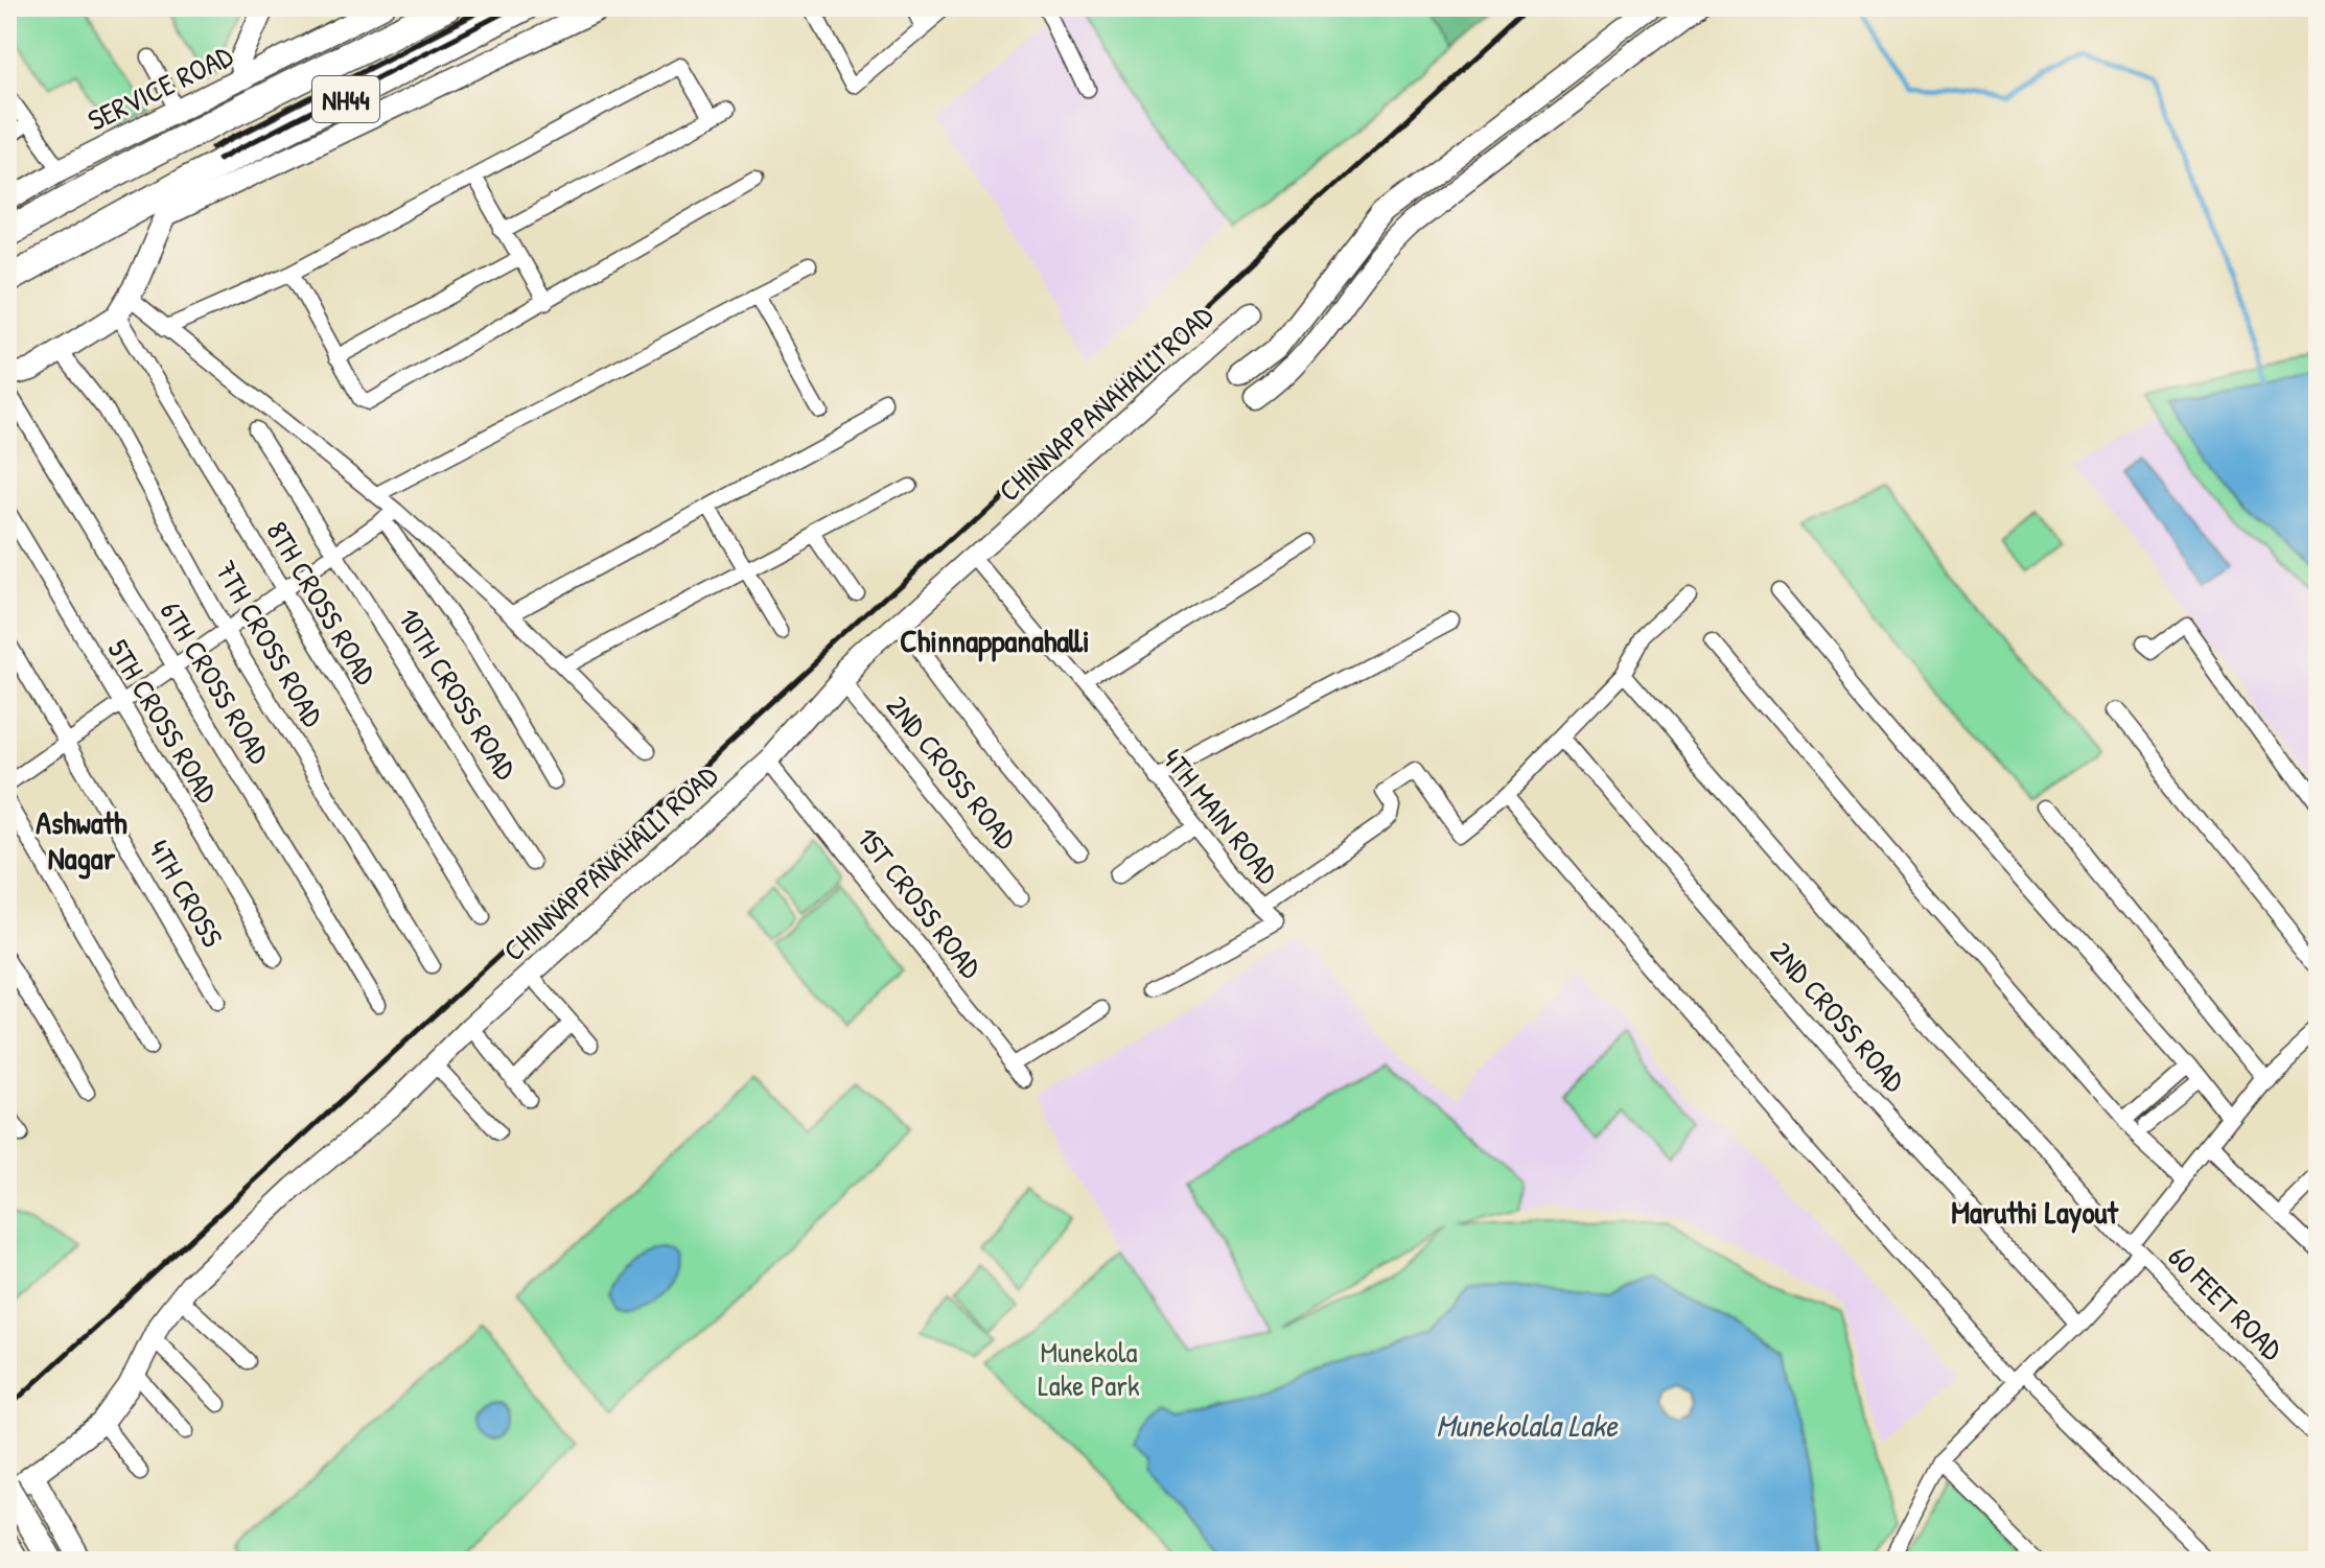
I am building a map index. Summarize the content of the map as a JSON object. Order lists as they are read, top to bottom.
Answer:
{
  "streets": {
    "highway": ["NH44"],
    "street": [
      "SERVICE ROAD",
      "CHINNAPPANAHALLI ROAD",
      "8TH CROSS ROAD",
      "7TH CROSS ROAD",
      "6TH CROSS ROAD",
      "10TH CROSS ROAD",
      "5TH CROSS ROAD",
      "2ND CROSS ROAD",
      "4TH MAIN ROAD",
      "4TH CROSS",
      "1ST CROSS ROAD",
      "60 FEET ROAD"
    ]
  },
  "crossings": [
    ["SERVICE ROAD", "NH44"],
    ["CHINNAPPANAHALLI ROAD", "2ND CROSS ROAD"],
    ["CHINNAPPANAHALLI ROAD", "4TH MAIN ROAD"],
    ["CHINNAPPANAHALLI ROAD", "1ST CROSS ROAD"]
  ],
  "districts": ["Chinnappanahalli", "Ashwath Nagar", "Maruthi Layout"],
  "water": ["Munekolala Lake"],
  "parks": ["Munekola Lake Park"]
}
